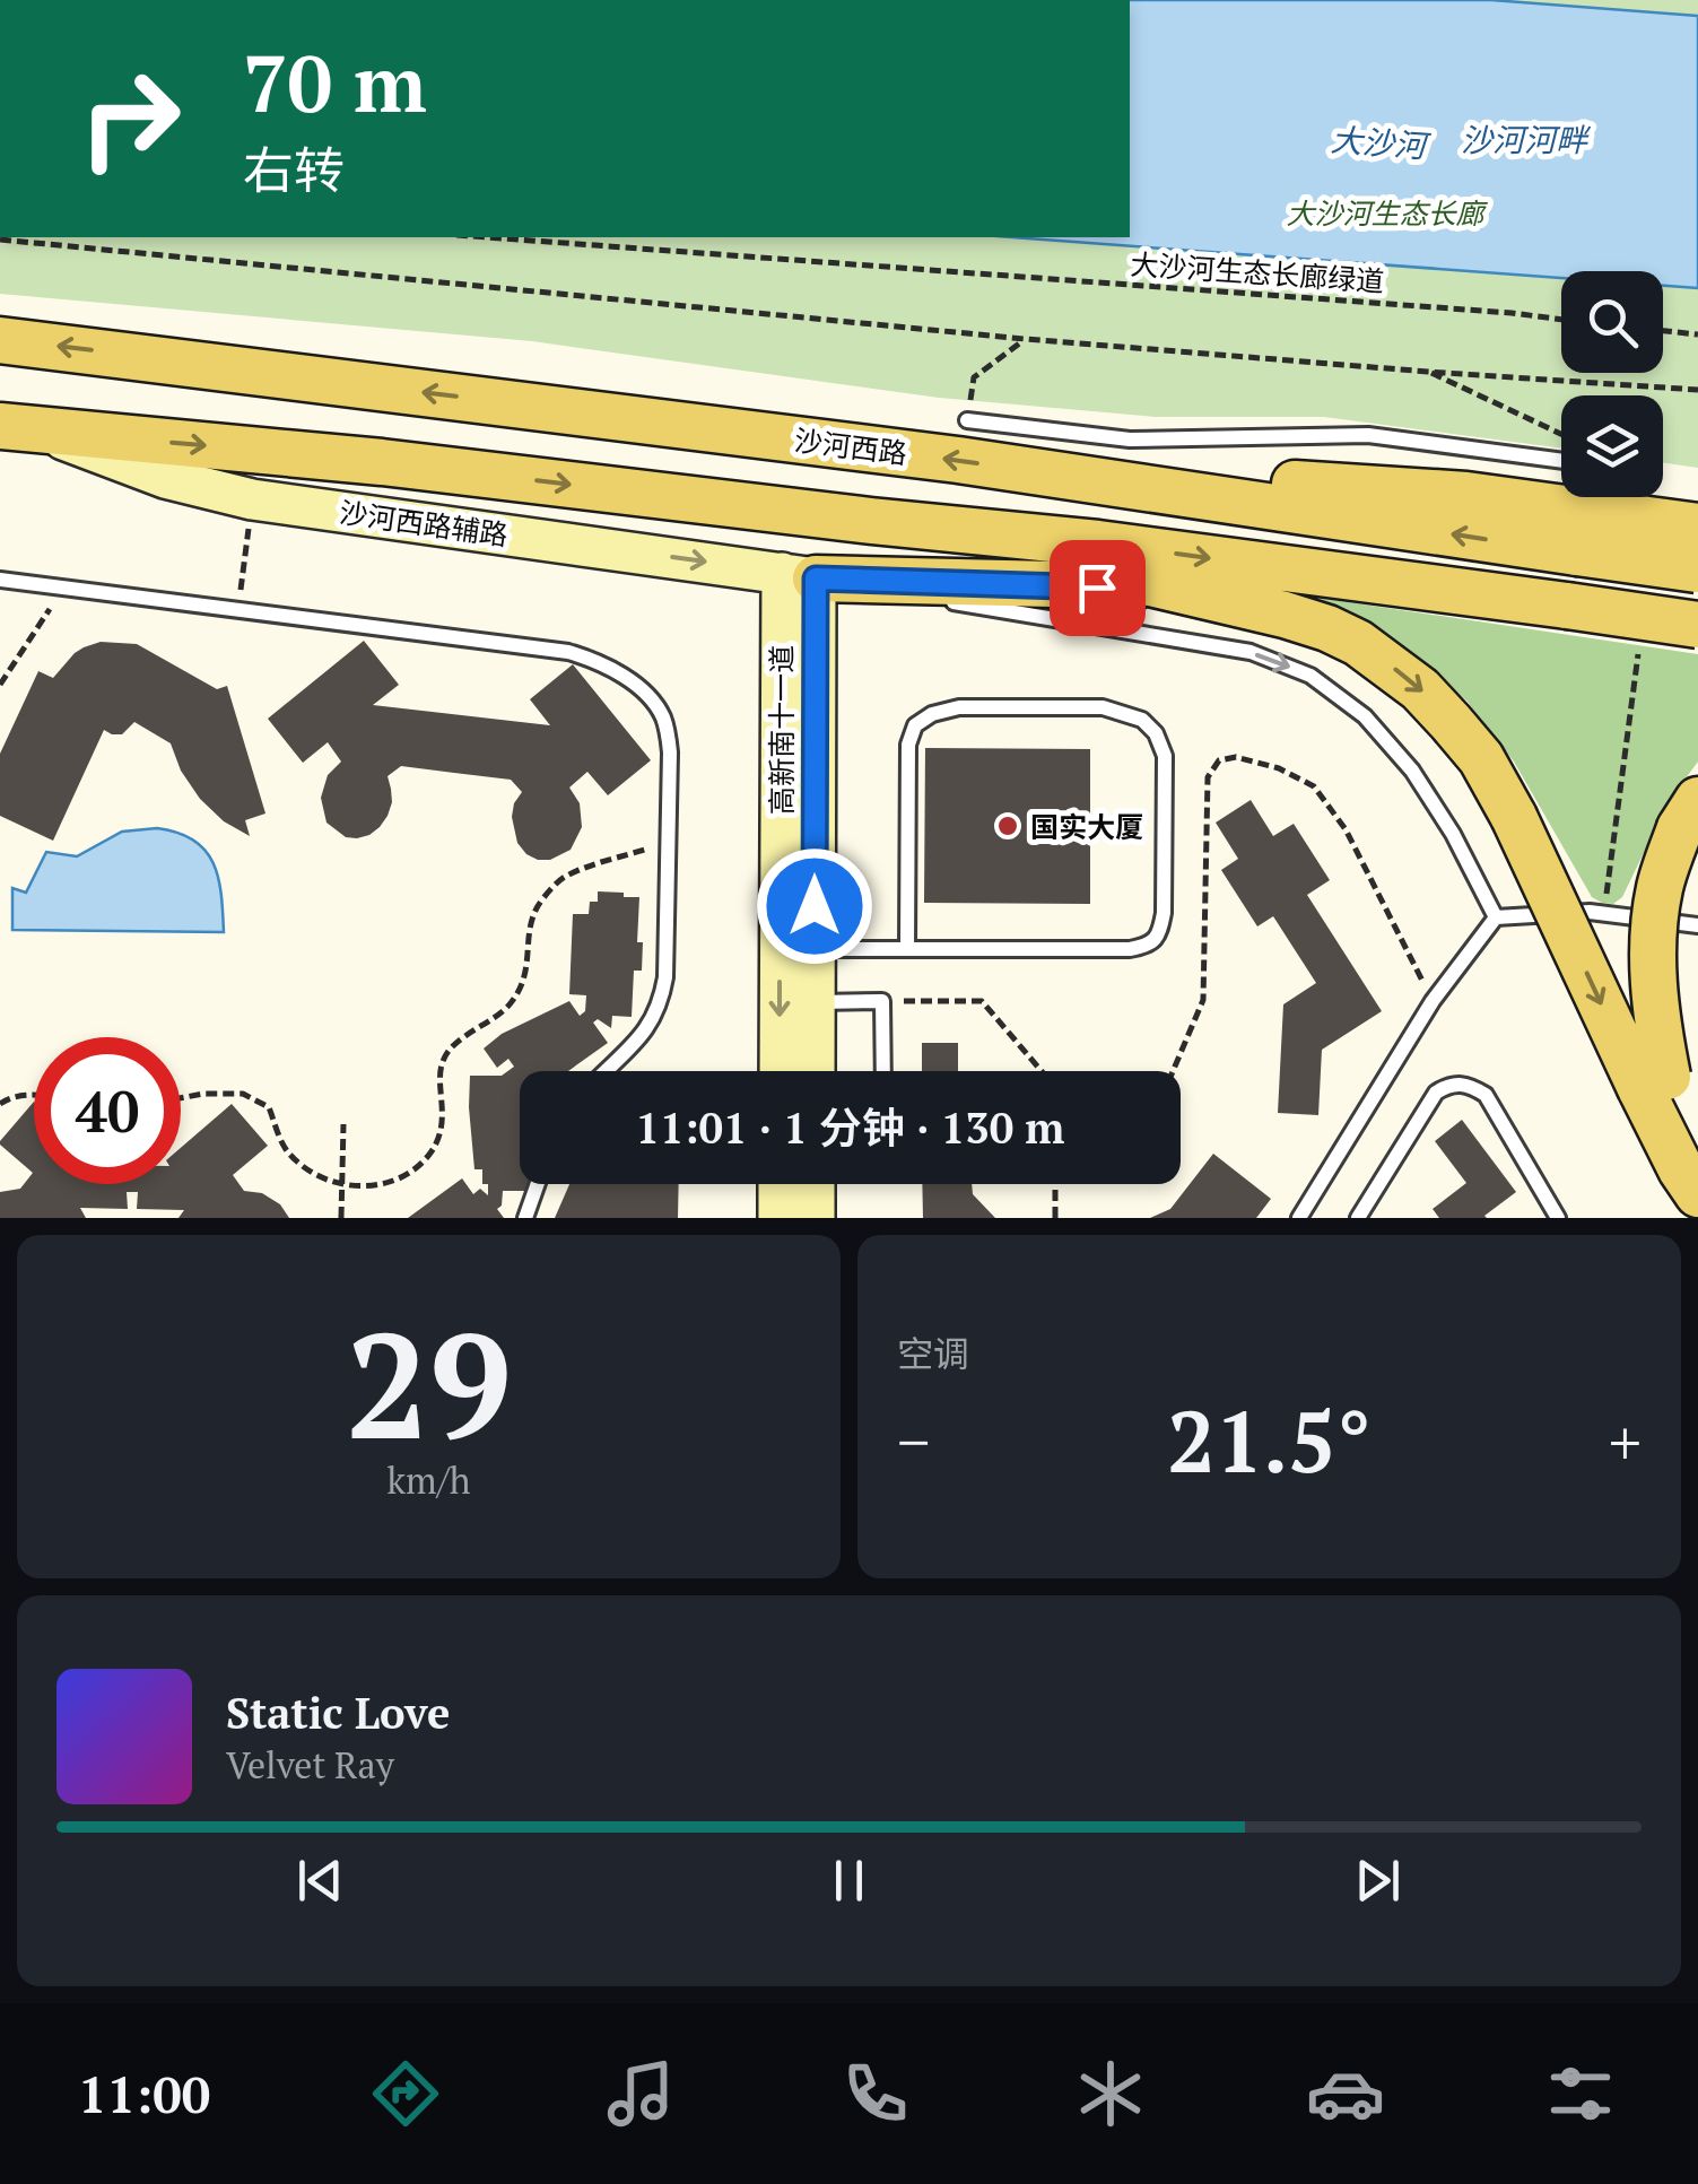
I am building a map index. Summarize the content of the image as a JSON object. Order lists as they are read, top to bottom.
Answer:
{
  "streets": {
    "main road": ["沙河西路"],
    "street": ["沙河西路辅路", "高新南十一道"],
    "path": ["大沙河生态长廊绿道"]
  },
  "crossings": [
    ["沙河西路辅路", "高新南十一道"]
  ],
  "one_way": ["沙河西路辅路"],
  "water": ["沙河河畔", "大沙河"],
  "parks": ["大沙河生态长廊"],
  "places": ["国实大厦"],
  "page": {
    "turn": ["70 m", "右转"],
    "limit": "40",
    "trip": "11:01 · 1 分钟 · 130 m",
    "tile": [
      ["29", "km/h"],
      "空调"
    ],
    "heat": ["−", "21.5°", "+"],
    "song": ["Static Love", "Velvet Ray"],
    "tabs": "11:00"
  }
}
